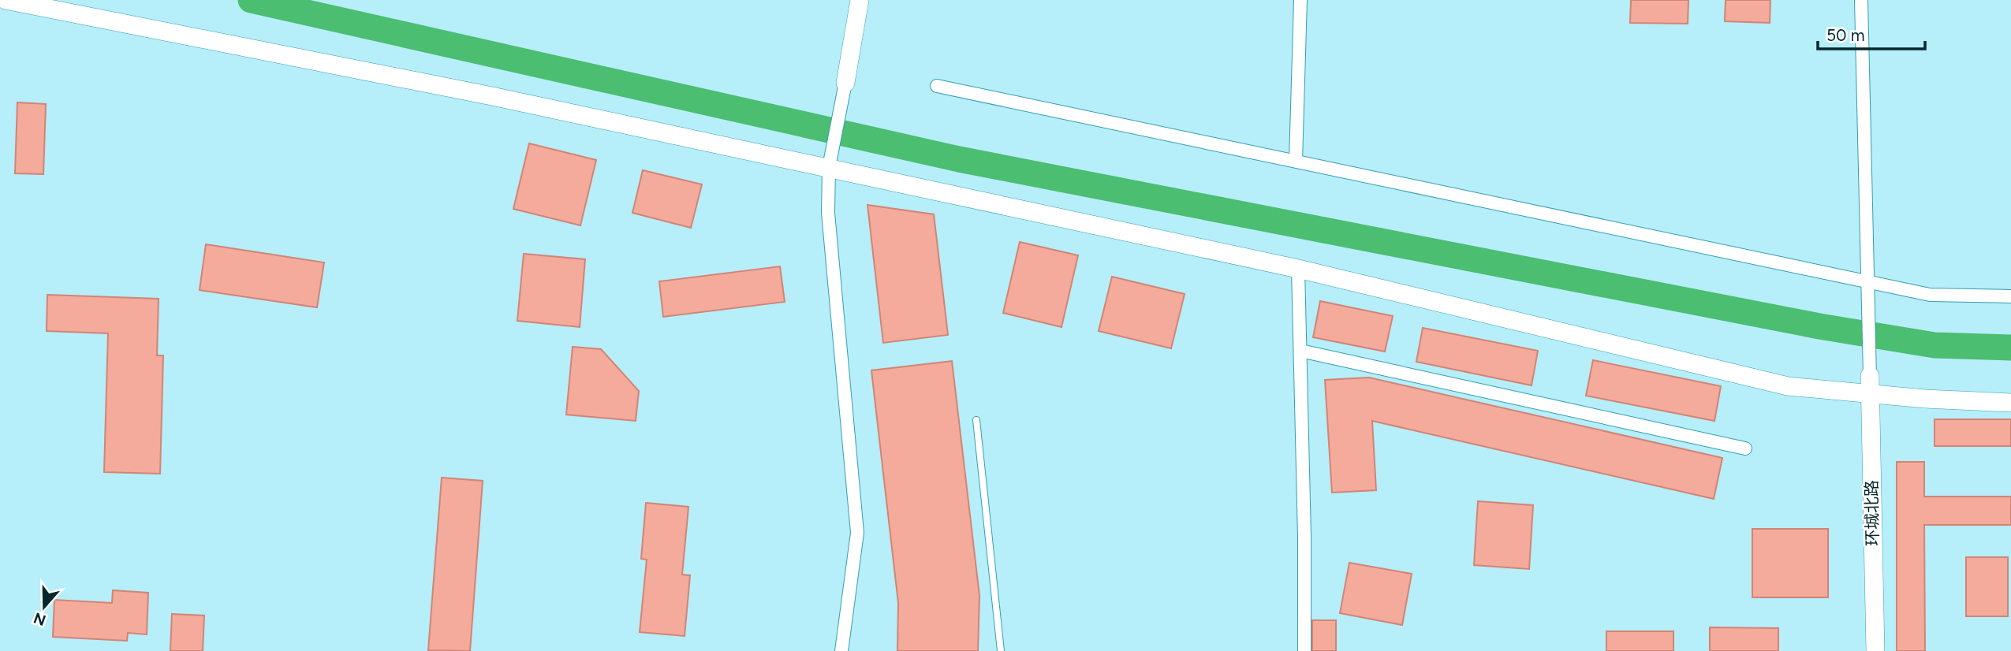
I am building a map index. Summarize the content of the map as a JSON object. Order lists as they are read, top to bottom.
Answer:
{
  "streets": {
    "street": ["环城北路"]
  },
  "scale_bar": "50 m",
  "north": "bottom"
}
